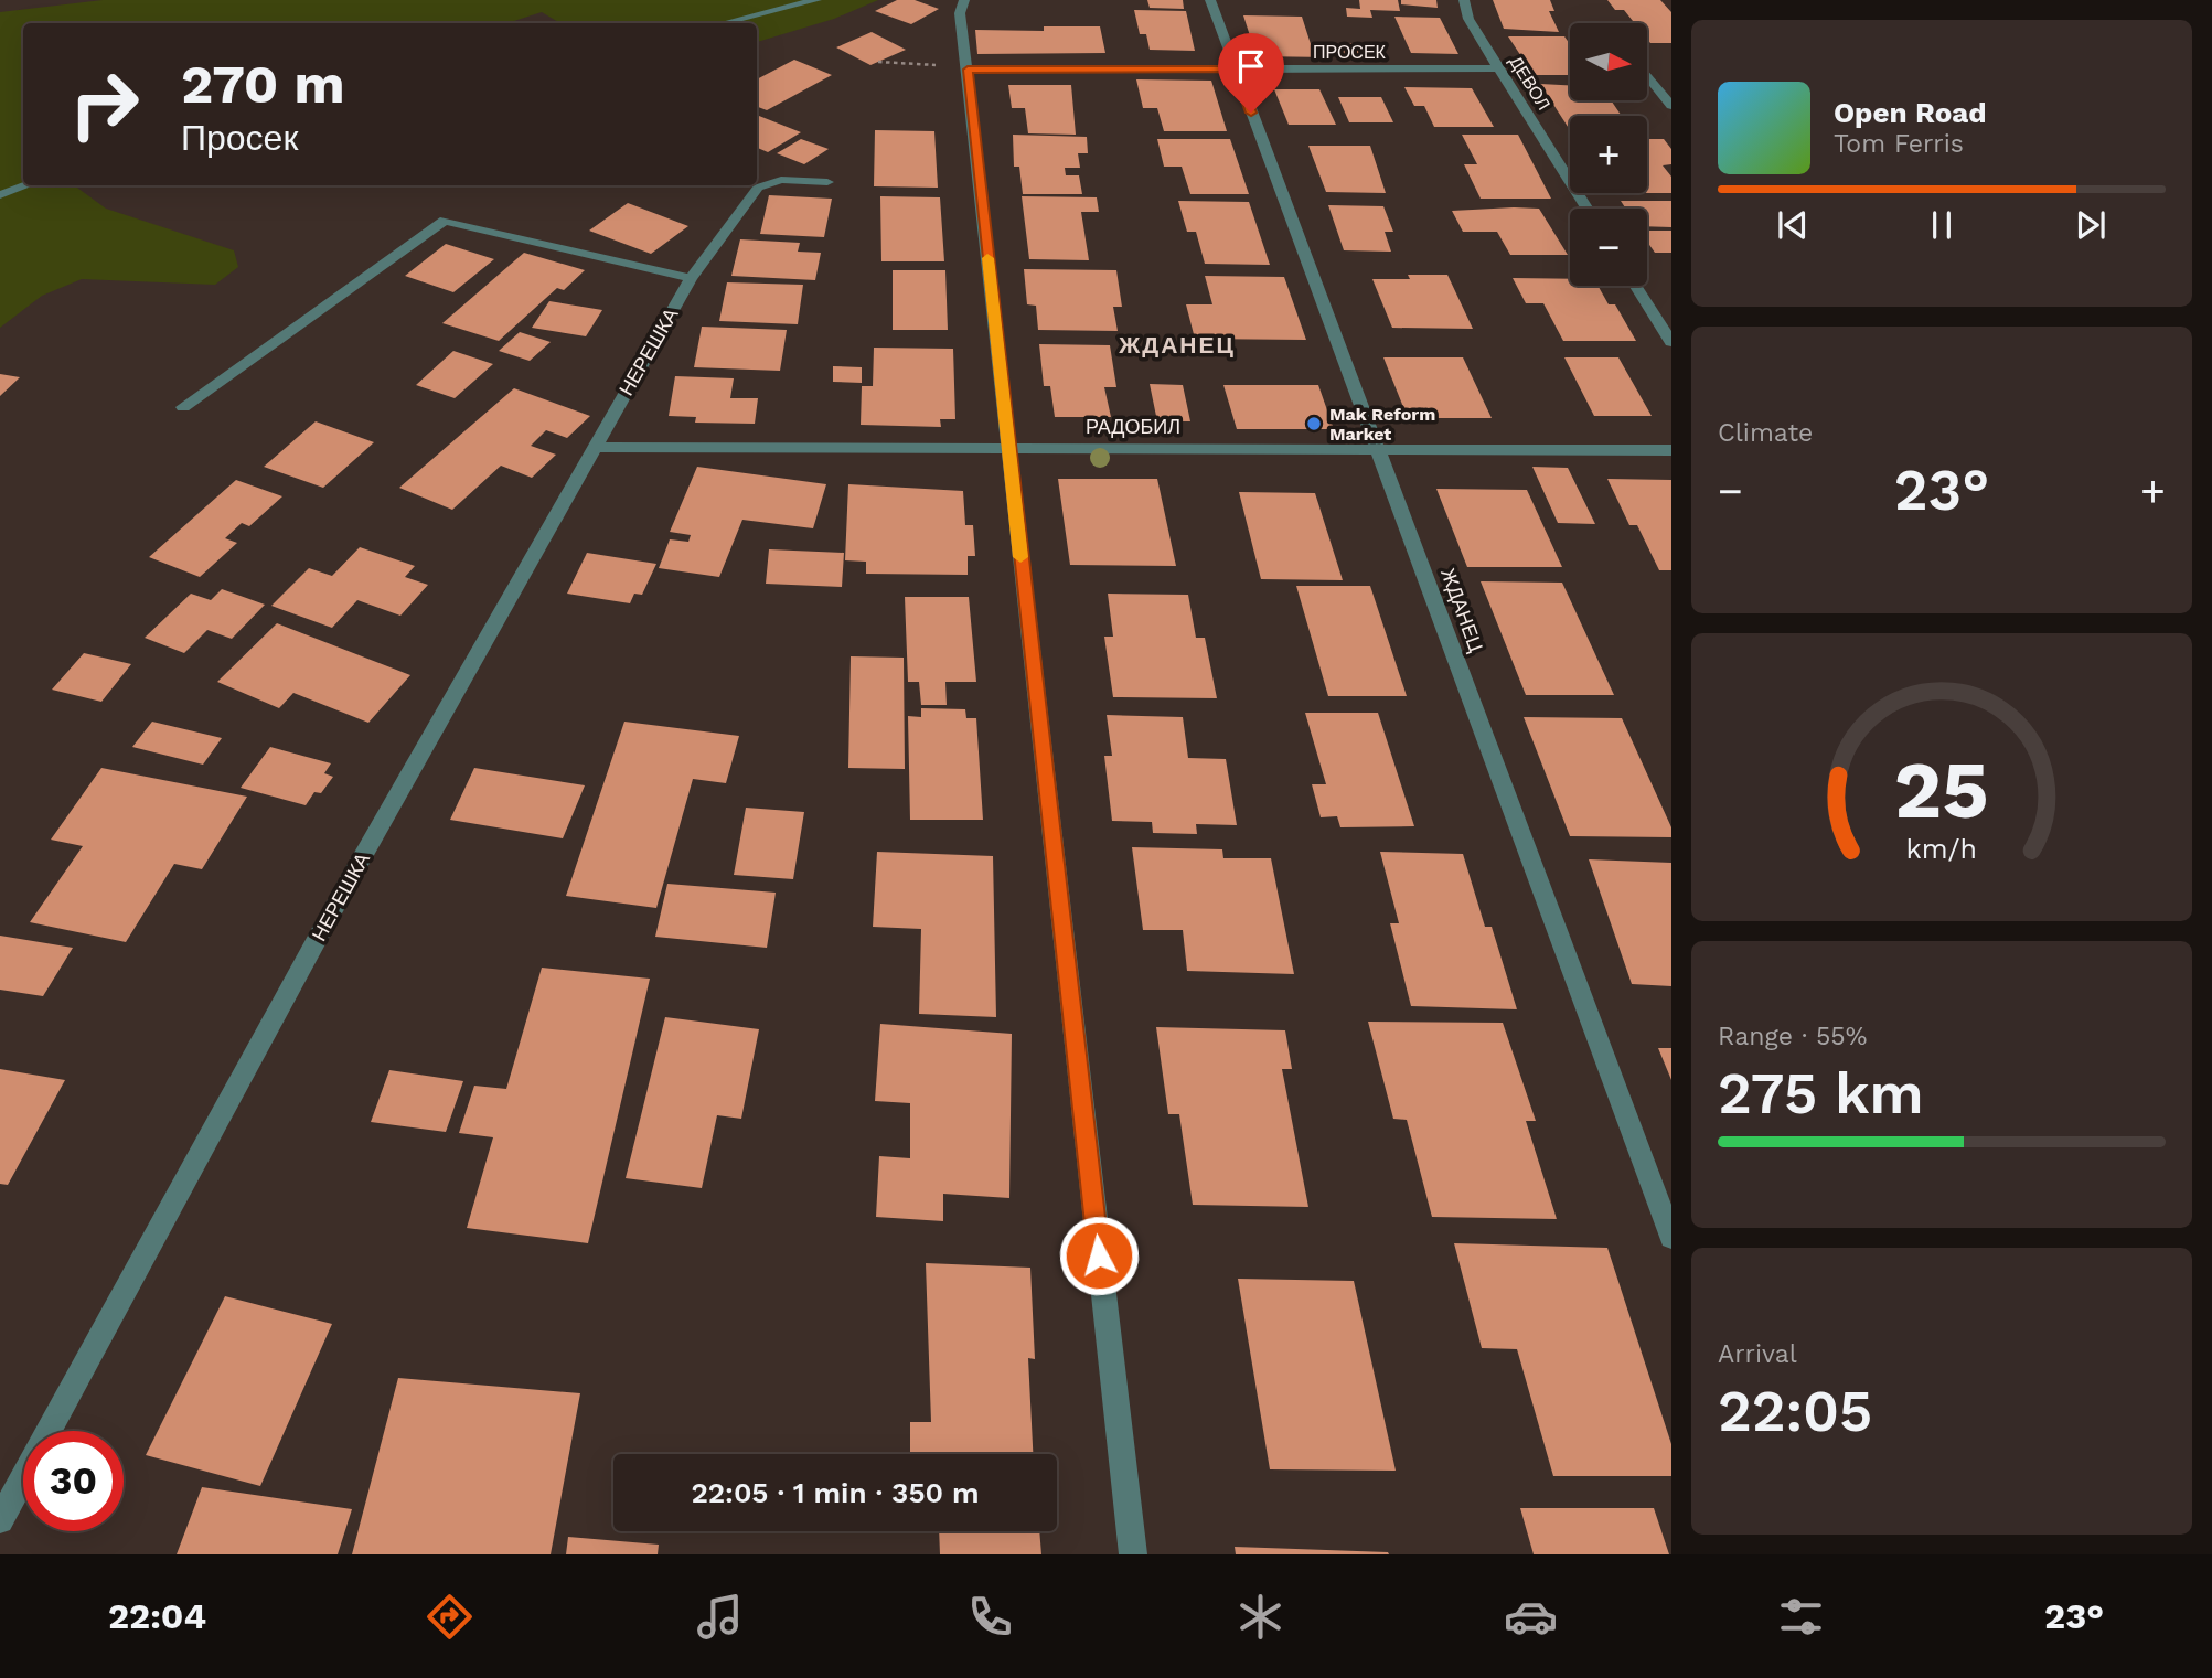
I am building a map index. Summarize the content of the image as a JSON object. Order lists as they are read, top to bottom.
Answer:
{
  "streets": {
    "street": [
      "ПРОСЕК",
      "ДЕВОЛ",
      "НЕРЕШКА",
      "РАДОБИЛ",
      "ЖДАНЕЦ"
    ]
  },
  "crossings": [
    ["ПРОСЕК", "ДЕВОЛ"],
    ["ПРОСЕК", "ЖДАНЕЦ"],
    ["НЕРЕШКА", "РАДОБИЛ"],
    ["РАДОБИЛ", "ЖДАНЕЦ"]
  ],
  "districts": ["ЖДАНЕЦ"],
  "places": ["Mak Reform Market"],
  "north": "right",
  "page": {
    "map_buttons": ["+", "−"],
    "turn": ["270 m", "Просек"],
    "song": ["Open Road", "Tom Ferris"],
    "tile": [
      "Climate",
      ["Range · 55%", "275 km"],
      ["Arrival", "22:05"]
    ],
    "heat": ["−", "23°", "+"],
    "limit": "30",
    "trip": "22:05 · 1 min · 350 m",
    "tabs": ["22:04", "23°"],
    "gauge": ["25", "km/h"]
  }
}
